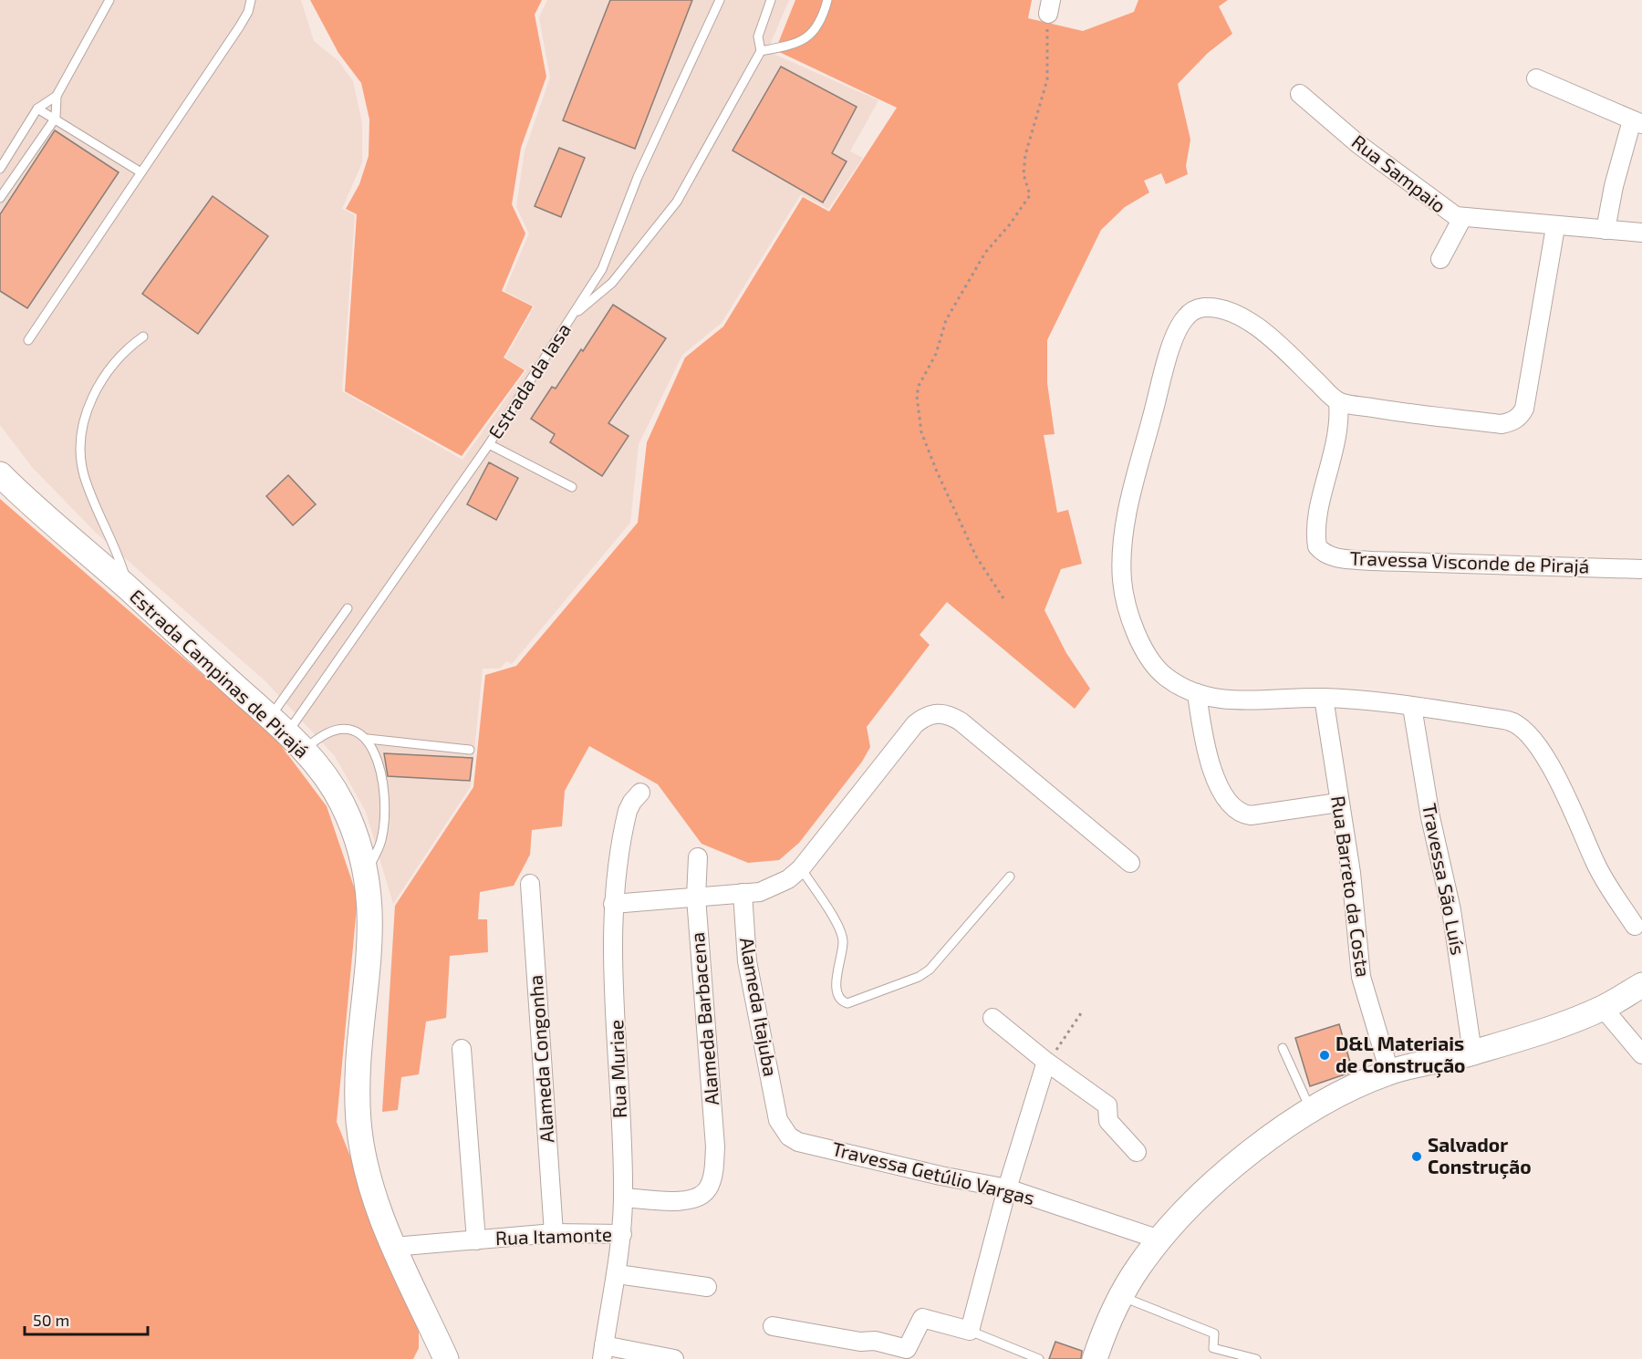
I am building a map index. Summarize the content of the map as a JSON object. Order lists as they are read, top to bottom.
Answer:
{
  "streets": {
    "main road": ["Estrada Campinas de Pirajá"],
    "street": [
      "Rua Sampaio",
      "Travessa Visconde de Pirajá",
      "Travessa São Luís",
      "Rua Barreto da Costa",
      "Alameda Itajuba",
      "Alameda Barbacena",
      "Alameda Congonha",
      "Rua Muriae",
      "Travessa Getúlio Vargas",
      "Rua Itamonte"
    ],
    "lane": ["Estrada da Iasa"]
  },
  "crossings": [
    ["Estrada da Iasa", "Estrada Campinas de Pirajá"],
    ["Estrada Campinas de Pirajá", "Rua Itamonte"],
    ["Alameda Itajuba", "Travessa Getúlio Vargas"],
    ["Alameda Barbacena", "Rua Muriae"],
    ["Alameda Congonha", "Rua Itamonte"],
    ["Rua Muriae", "Rua Itamonte"]
  ],
  "places": ["D&L Materiais de Construção", "Salvador Construção"],
  "scale_bar": "50 m"
}
